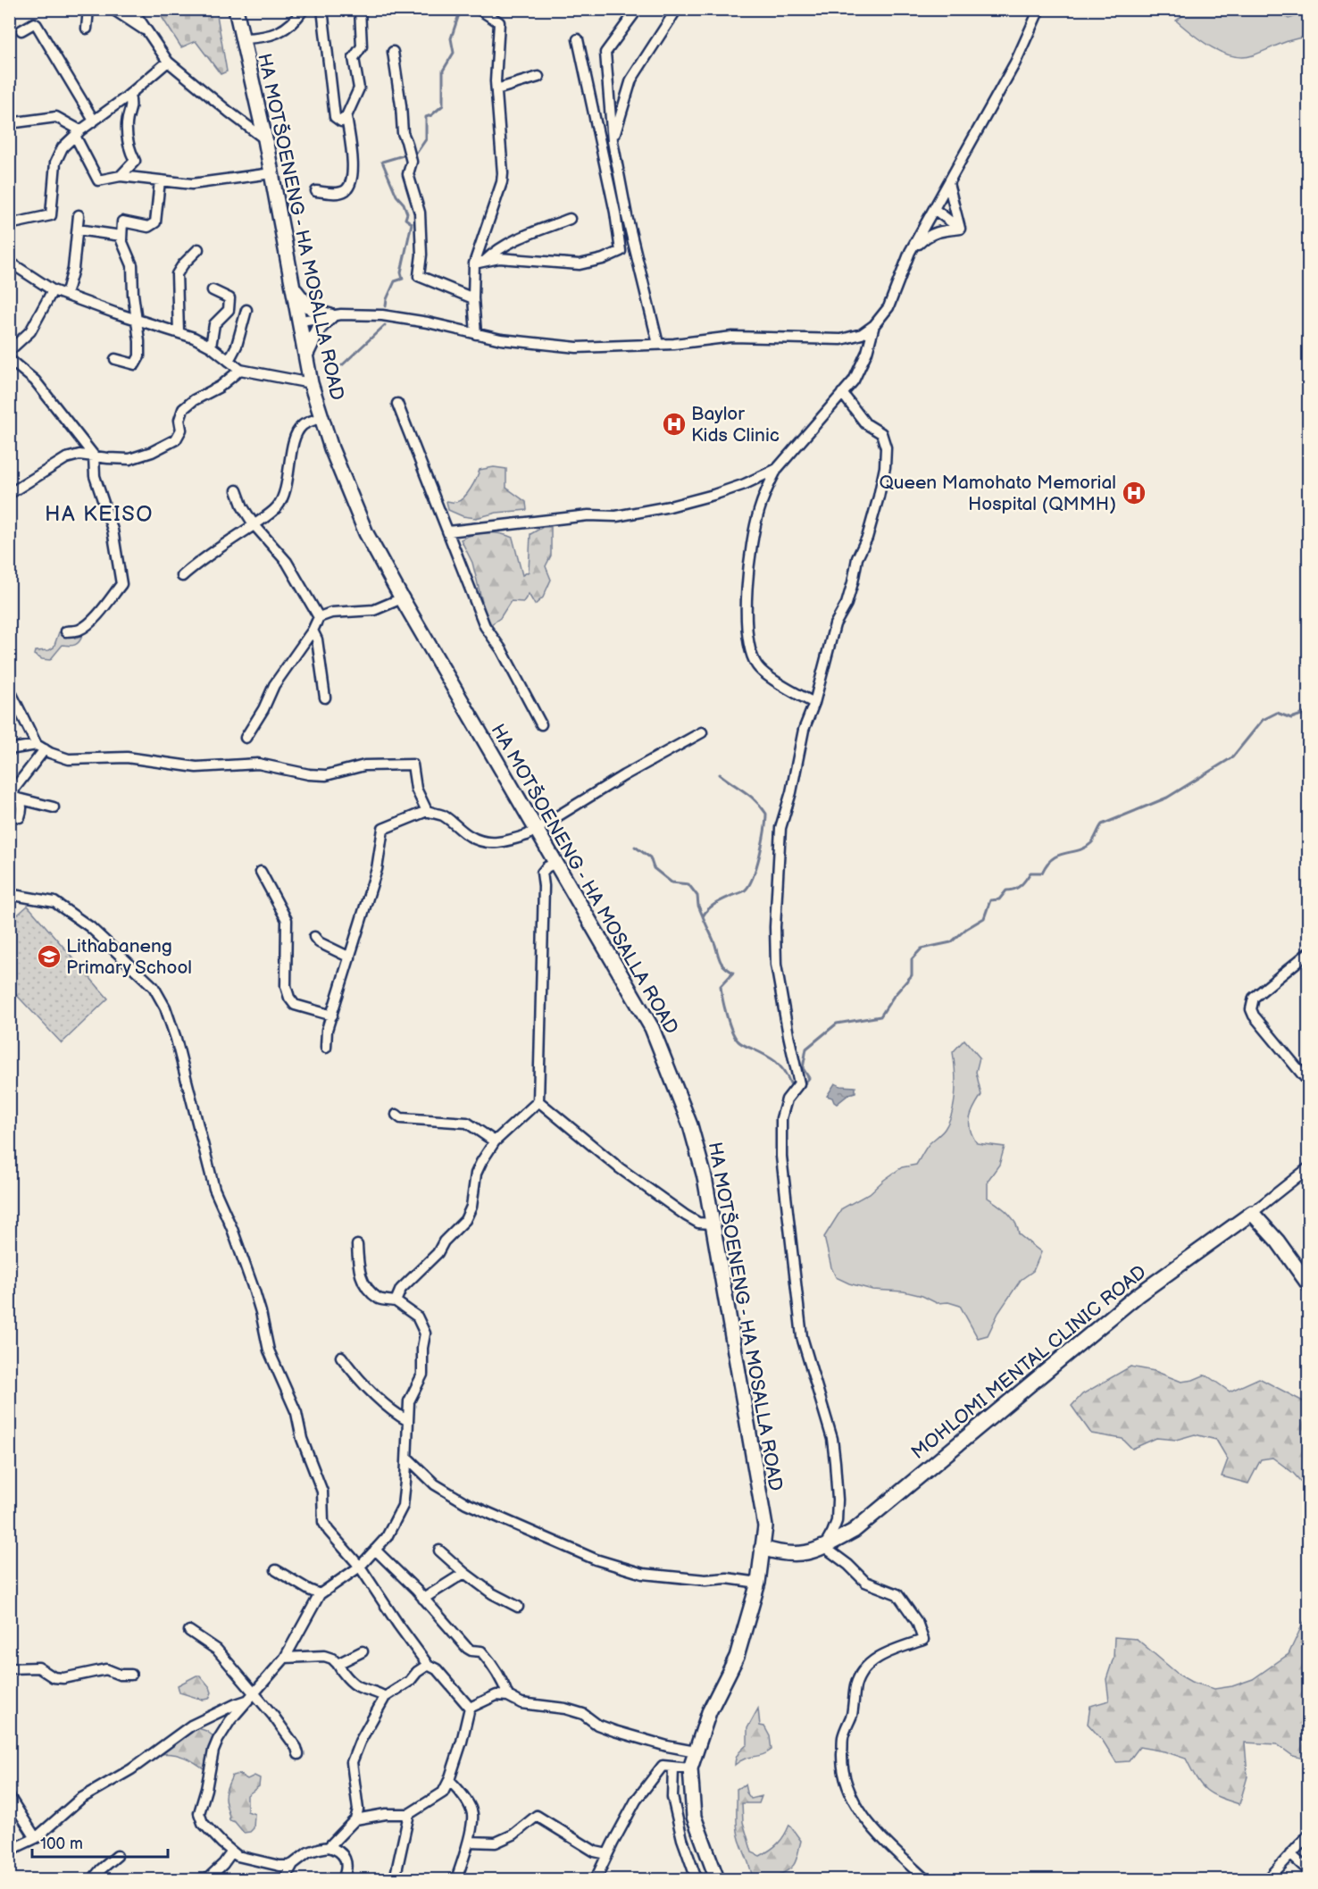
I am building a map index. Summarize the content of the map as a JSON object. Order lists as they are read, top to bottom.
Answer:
{
  "streets": {
    "main road": ["HA MOTŠOENENG - HA MOSALLA ROAD", "MOHLOMI MENTAL CLINIC ROAD"]
  },
  "crossings": [
    ["HA MOTŠOENENG - HA MOSALLA ROAD", "MOHLOMI MENTAL CLINIC ROAD"]
  ],
  "districts": ["HA KEISO"],
  "places": {
    "hospital": ["Baylor Kids Clinic", "Queen Mamohato Memorial Hospital (QMMH)"],
    "school or university": ["Lithabaneng Primary School"]
  },
  "scale_bar": "100 m"
}
